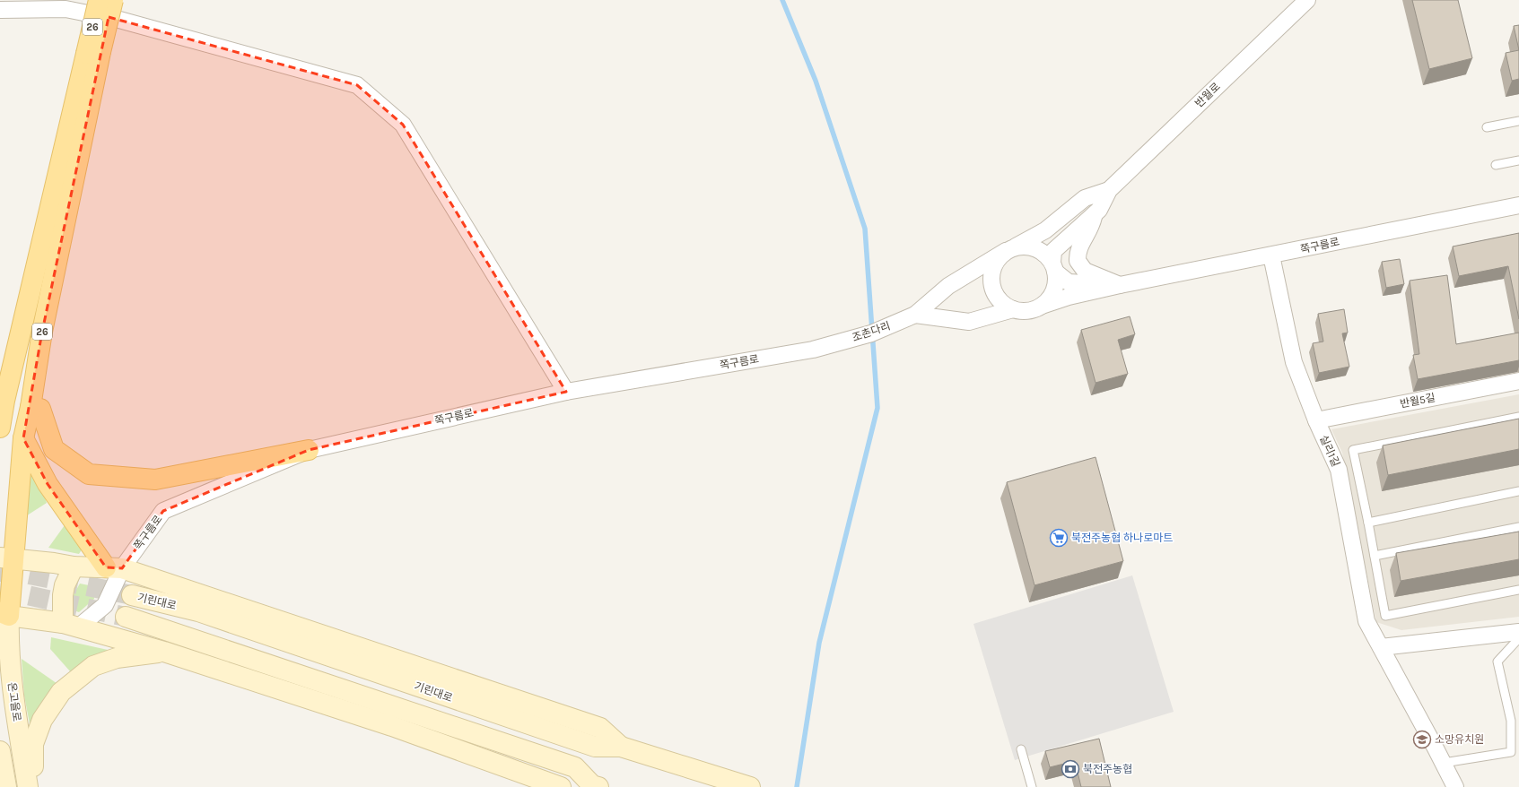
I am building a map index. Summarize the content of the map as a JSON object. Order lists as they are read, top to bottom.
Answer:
{
  "streets": {
    "main road": ["26"],
    "street": [
      "반월로",
      "쪽구름로",
      "조촌다리",
      "반월5길",
      "실리1길",
      "기린대로",
      "온고을로"
    ]
  },
  "crossings": [
    ["26", "온고을로"],
    ["쪽구름로", "조촌다리"],
    ["쪽구름로", "실리1길"],
    ["반월5길", "실리1길"]
  ],
  "places": {
    "supermarket": ["북전주농협 하나로마트"],
    "school or university": ["소망유치원"],
    "bank": ["북전주농협"]
  }
}
